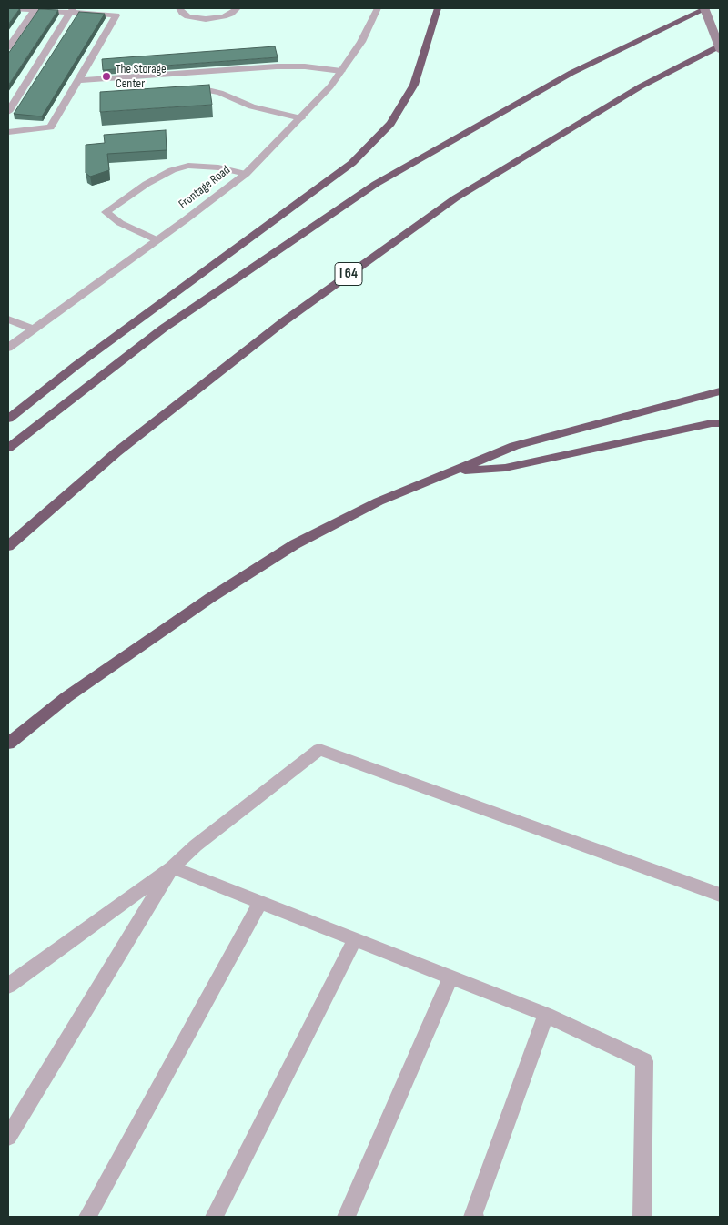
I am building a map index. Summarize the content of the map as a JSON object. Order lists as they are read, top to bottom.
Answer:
{
  "streets": {
    "highway": ["I 64"],
    "street": ["Frontage Road"]
  },
  "places": ["The Storage Center"]
}
